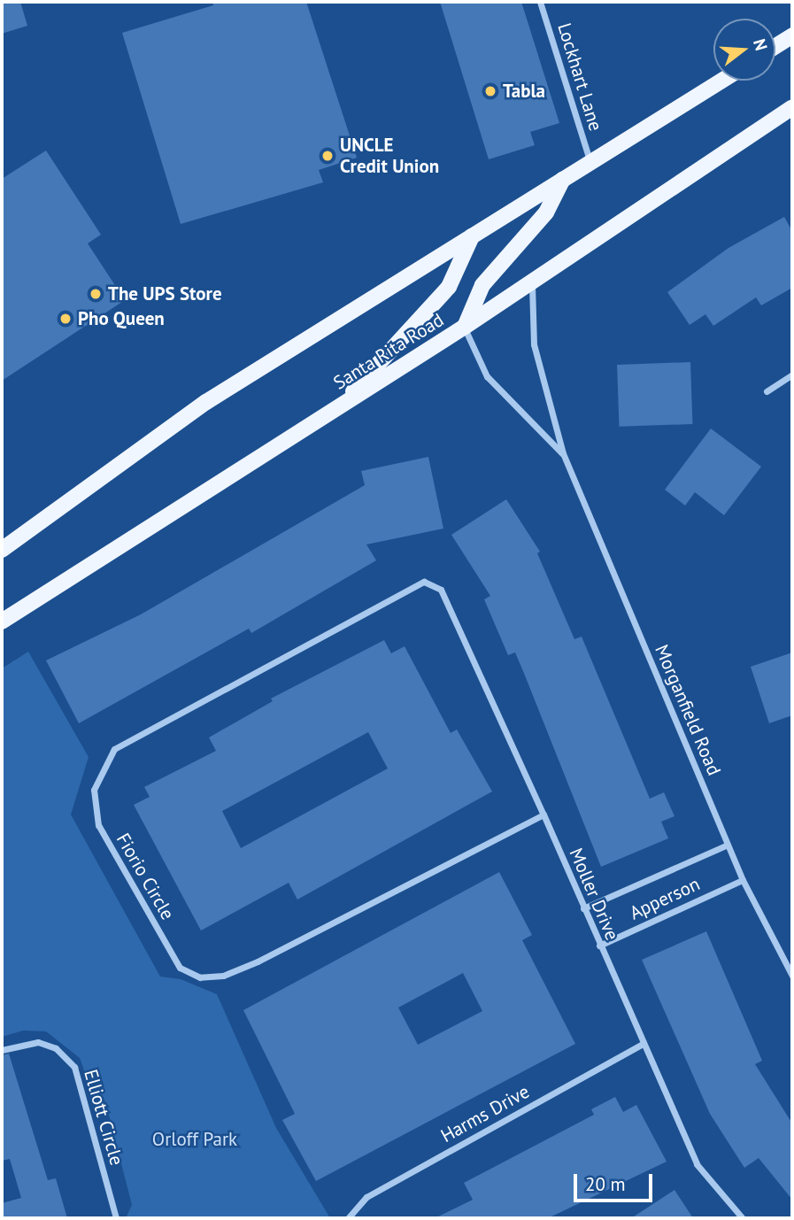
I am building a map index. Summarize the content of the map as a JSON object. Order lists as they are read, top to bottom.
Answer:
{
  "streets": {
    "main road": ["Santa Rita Road"],
    "street": [
      "Lockhart Lane",
      "Morganfield Road",
      "Fiorio Circle",
      "Moller Drive",
      "Apperson",
      "Harms Drive",
      "Elliott Circle"
    ]
  },
  "crossings": [
    ["Santa Rita Road", "Morganfield Road"],
    ["Morganfield Road", "Apperson"],
    ["Fiorio Circle", "Moller Drive"],
    ["Moller Drive", "Apperson"],
    ["Moller Drive", "Harms Drive"]
  ],
  "parks": ["Orloff Park"],
  "places": [
    "Tabla",
    "UNCLE Credit Union",
    "The UPS Store",
    "Pho Queen"
  ],
  "scale_bar": "20 m",
  "north": "right"
}
